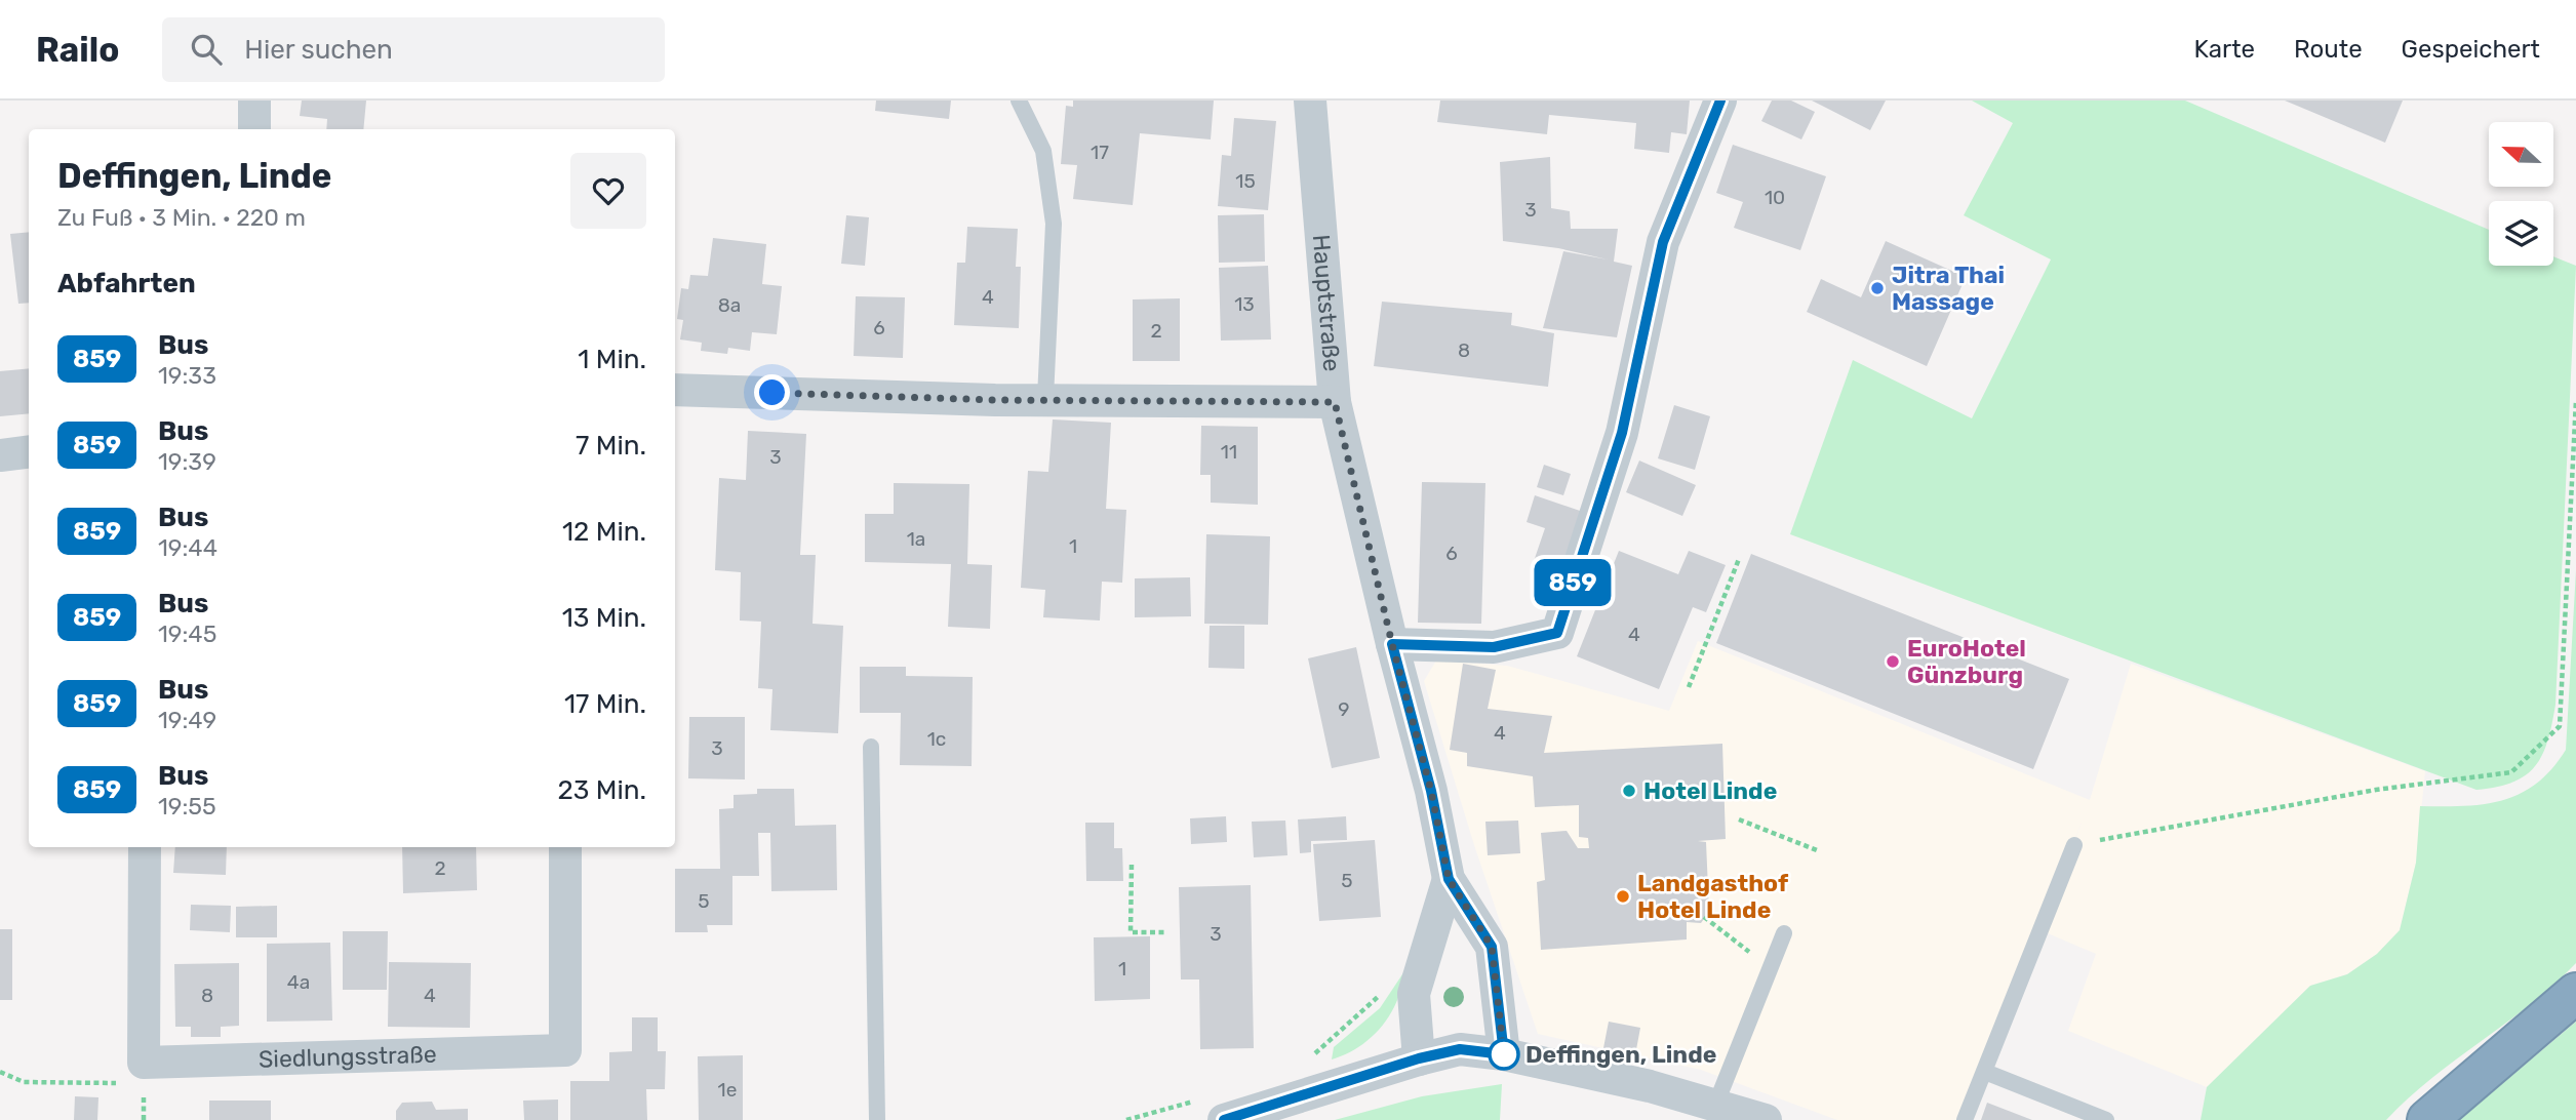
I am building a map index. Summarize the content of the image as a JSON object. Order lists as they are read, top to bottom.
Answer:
{
  "streets": {
    "street": ["Hauptstraße", "Siedlungsstraße"]
  },
  "places": [
    "Jitra Thai Massage",
    "EuroHotel Günzburg",
    "Hotel Linde",
    "Landgasthof Hotel Linde",
    "Deffingen, Linde"
  ],
  "lines": ["bus line 859"],
  "house_numbers": [
    "17",
    "15",
    "10",
    "3",
    "4",
    "13",
    "8a",
    "6",
    "2",
    "8",
    "11",
    "3",
    "1a",
    "1",
    "6",
    "4",
    "9",
    "4",
    "1c",
    "3",
    "2",
    "5",
    "5",
    "3",
    "1",
    "4a",
    "8",
    "4",
    "1e"
  ],
  "north": "left",
  "page": {
    "header": "Railo",
    "search": "Hier suchen",
    "nav": ["Karte", "Route", "Gespeichert"],
    "on_map": "859",
    "heading": [
      ["Deffingen, Linde", "Zu Fuß · 3 Min. · 220 m"],
      "Abfahrten"
    ],
    "list": [
      {
        "mark": "859",
        "name": "Bus",
        "note": "19:33",
        "value": "1 Min."
      },
      {
        "mark": "859",
        "name": "Bus",
        "note": "19:39",
        "value": "7 Min."
      },
      {
        "mark": "859",
        "name": "Bus",
        "note": "19:44",
        "value": "12 Min."
      },
      {
        "mark": "859",
        "name": "Bus",
        "note": "19:45",
        "value": "13 Min."
      },
      {
        "mark": "859",
        "name": "Bus",
        "note": "19:49",
        "value": "17 Min."
      },
      {
        "mark": "859",
        "name": "Bus",
        "note": "19:55",
        "value": "23 Min."
      }
    ]
  }
}
